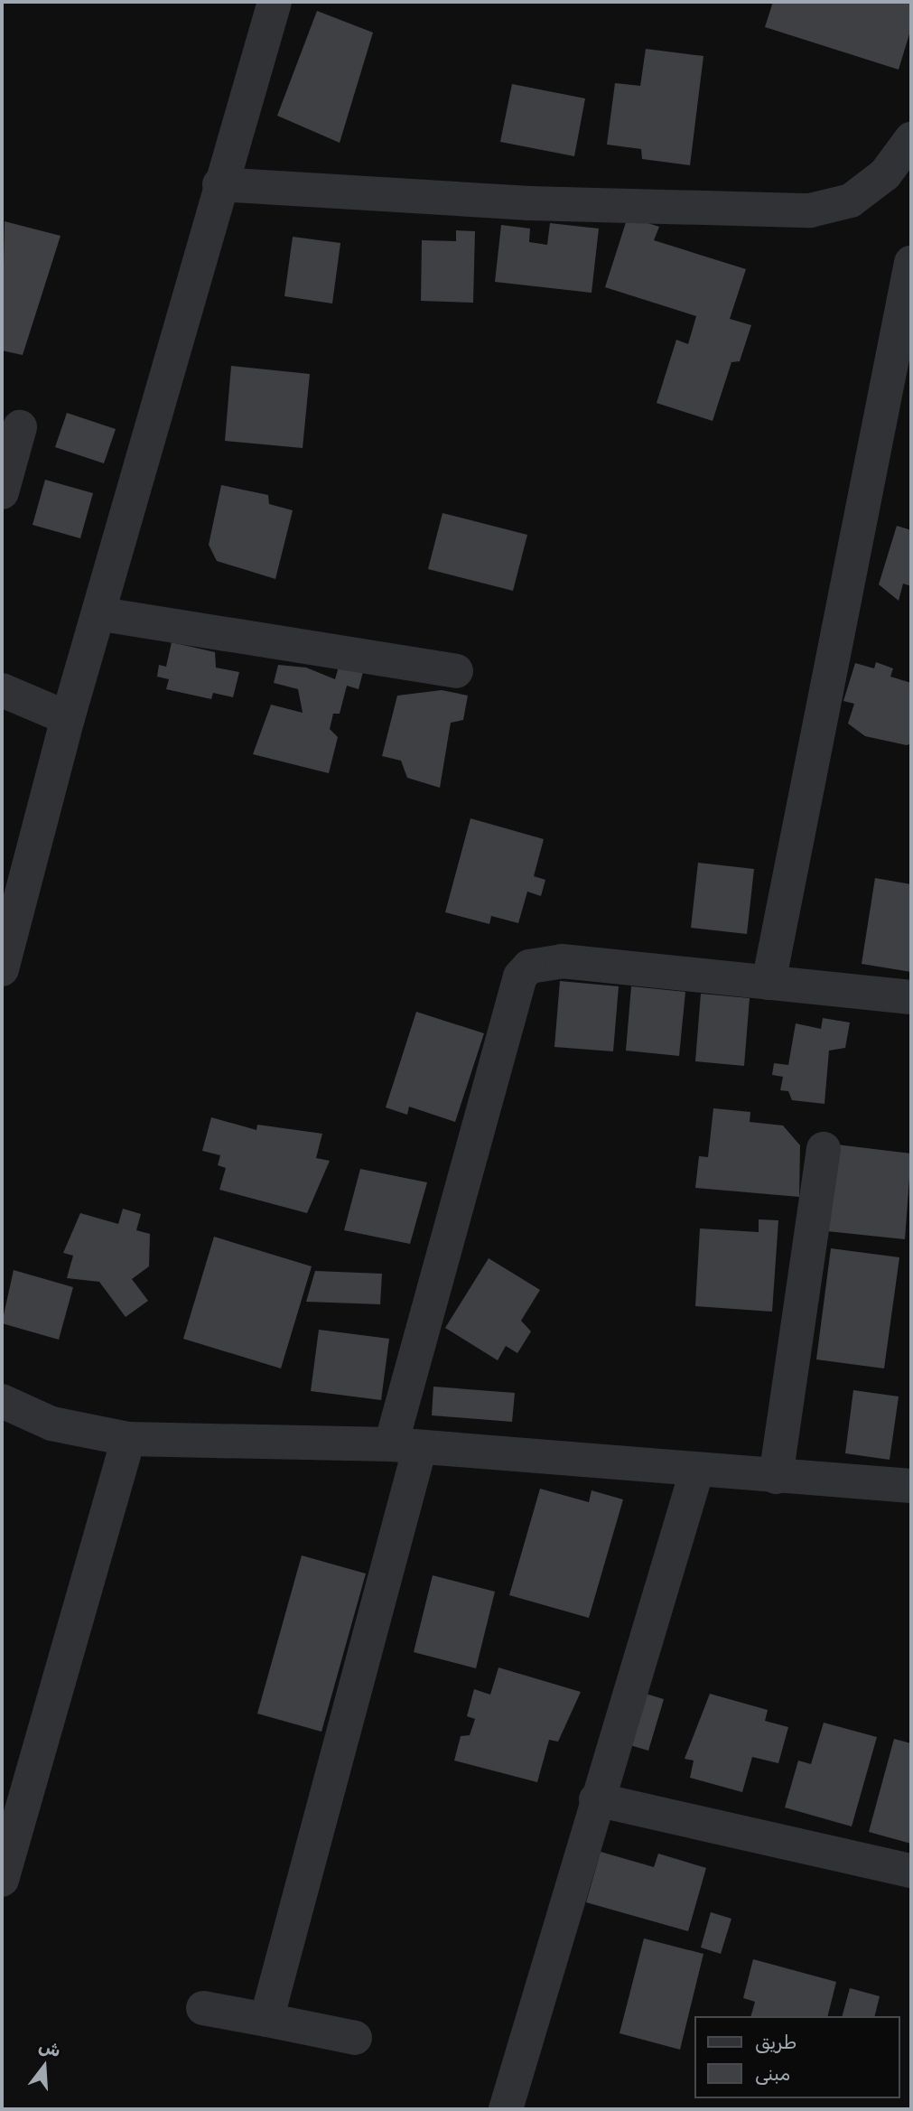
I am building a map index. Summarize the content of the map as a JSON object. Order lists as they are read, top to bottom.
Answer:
{
  "legend": ["طريق", "مبنى"],
  "north": "top"
}
